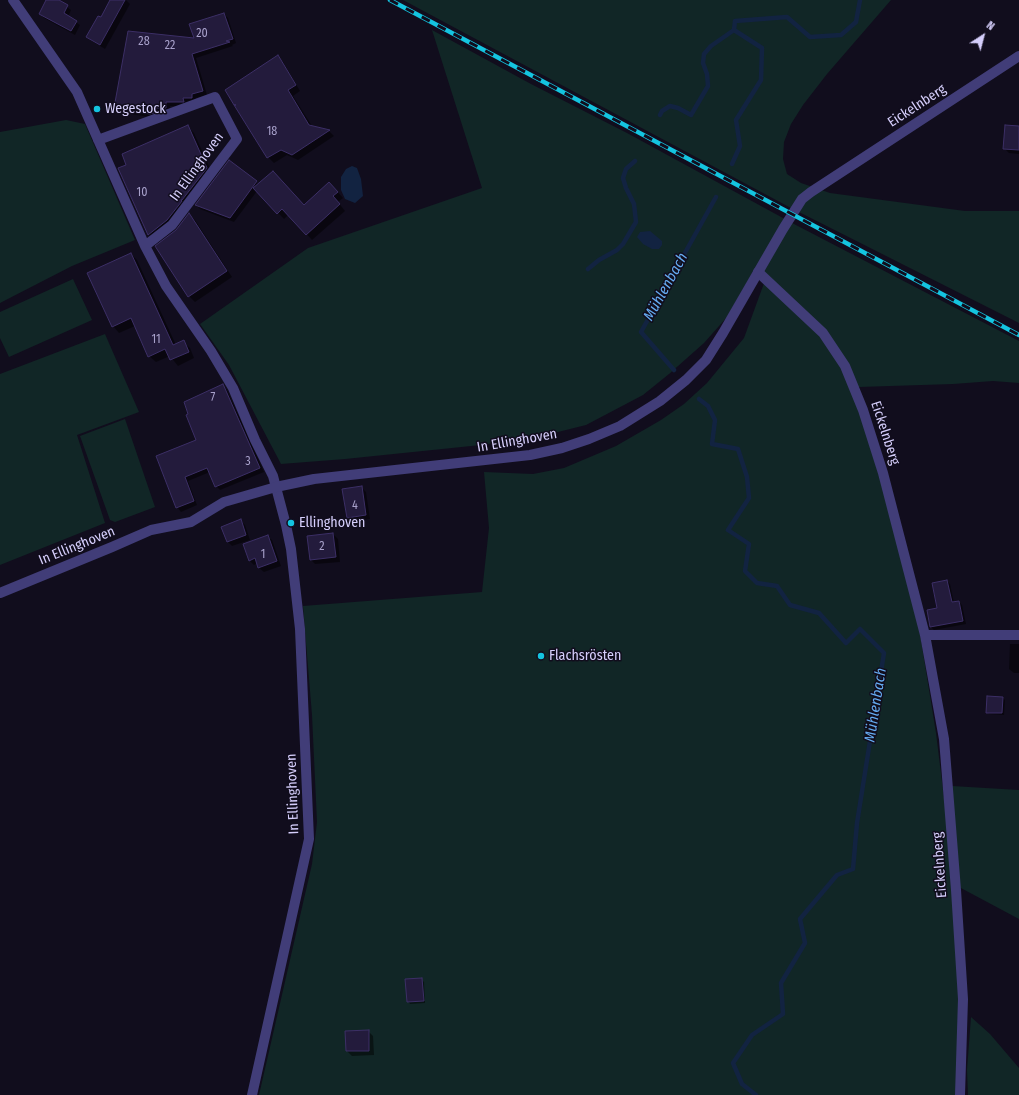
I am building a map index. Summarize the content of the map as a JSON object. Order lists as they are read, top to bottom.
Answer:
{
  "streets": {
    "street": ["Eickelnberg", "In Ellinghoven"]
  },
  "crossings": [
    ["Eickelnberg", "In Ellinghoven"]
  ],
  "water": ["Mühlenbach"],
  "places": ["Wegestock", "Ellinghoven", "Flachsrösten"],
  "house_numbers": [
    "20",
    "28",
    "22",
    "18",
    "10",
    "11",
    "7",
    "3",
    "4",
    "2",
    "1"
  ],
  "north": "top right"
}
